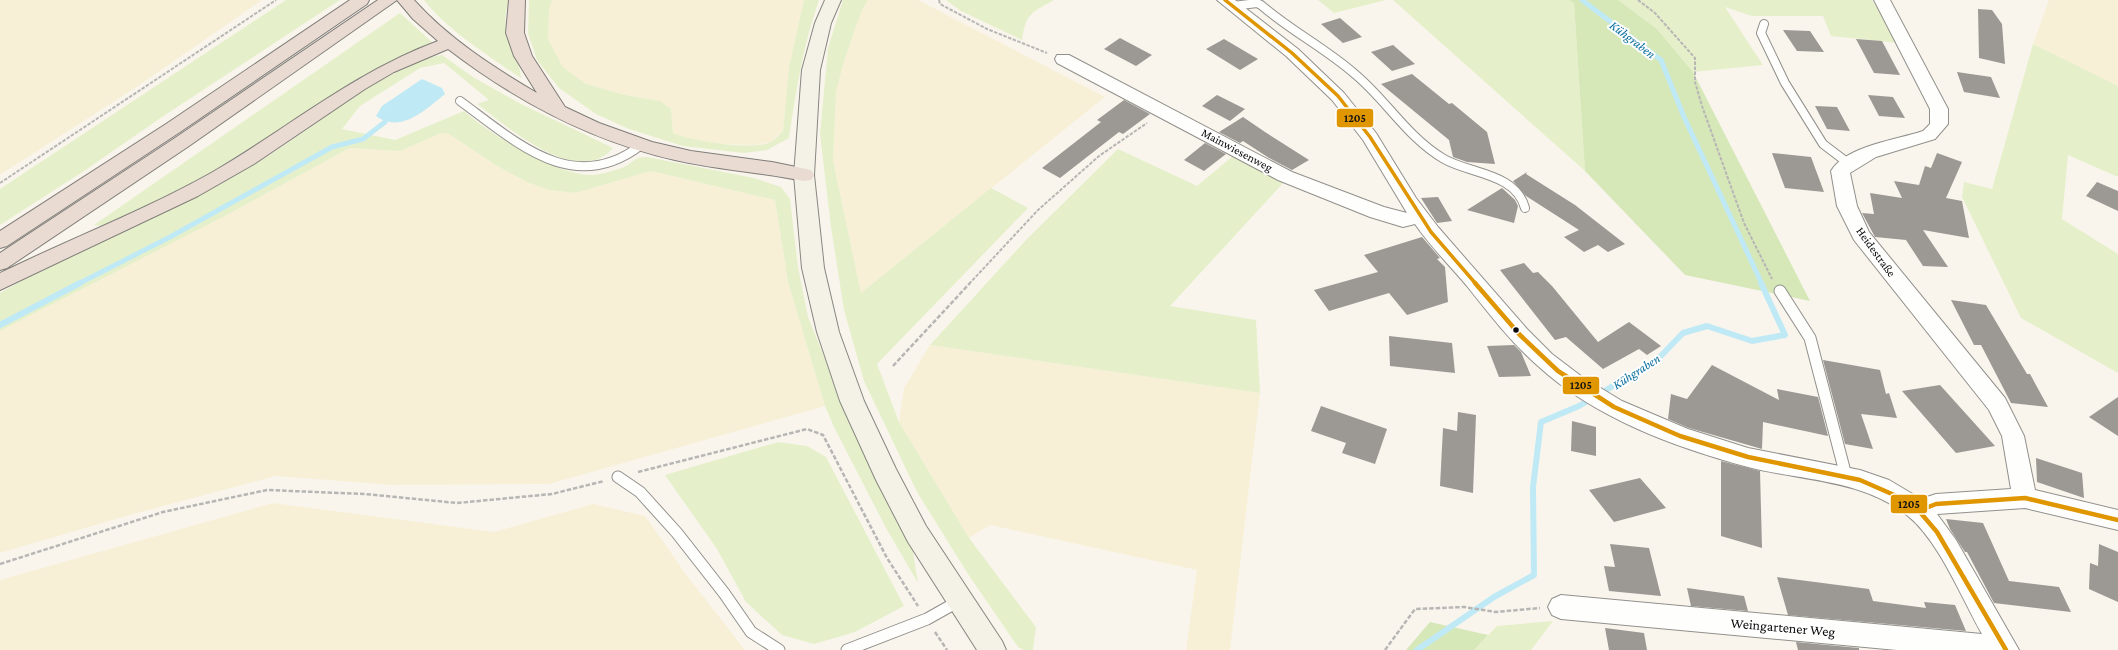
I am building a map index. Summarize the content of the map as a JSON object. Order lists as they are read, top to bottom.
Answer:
{
  "streets": {
    "street": ["Mainwiesenweg", "Heidestraße", "Weingartener Weg"]
  },
  "water": ["Kühgraben"],
  "lines": ["transit line 1205"]
}
